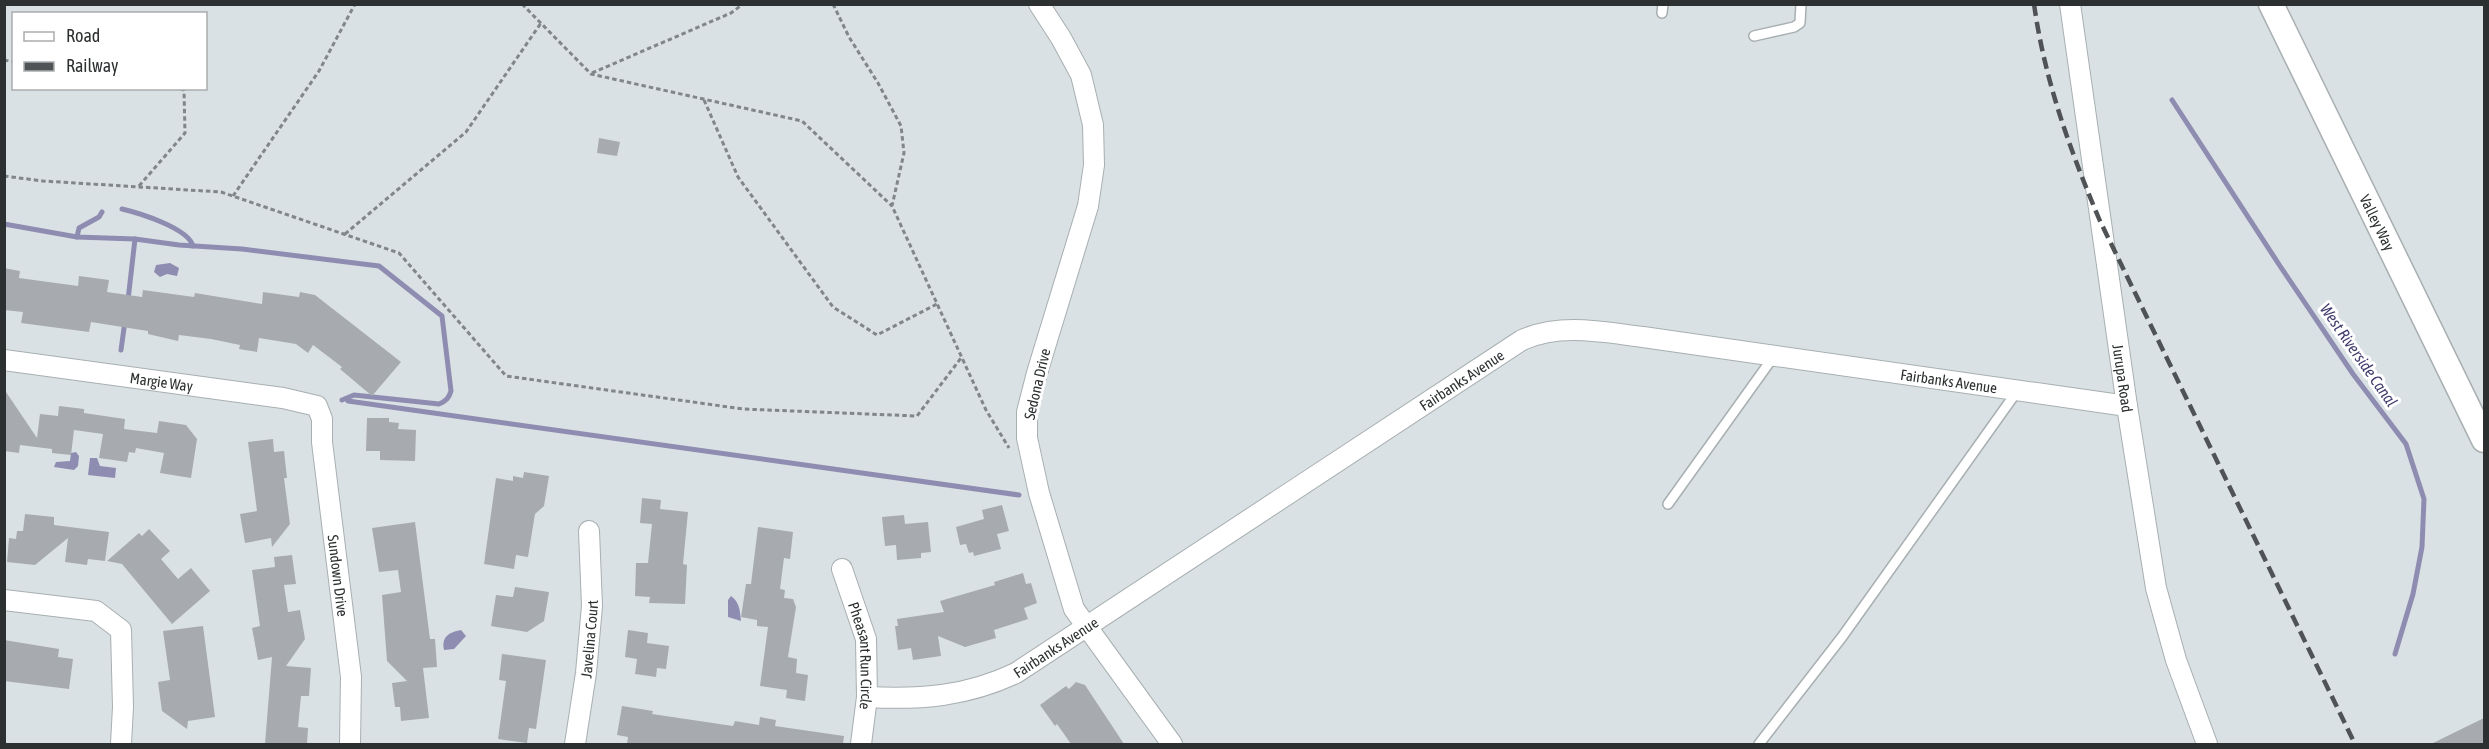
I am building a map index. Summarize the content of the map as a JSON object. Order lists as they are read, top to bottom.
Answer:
{
  "streets": {
    "street": [
      "Valley Way",
      "Jurupa Road",
      "Fairbanks Avenue",
      "Margie Way",
      "Sedona Drive",
      "Sundown Drive",
      "Javelina Court",
      "Pheasant Run Circle"
    ]
  },
  "crossings": [
    ["Jurupa Road", "Fairbanks Avenue"],
    ["Fairbanks Avenue", "Sedona Drive"],
    ["Fairbanks Avenue", "Pheasant Run Circle"],
    ["Margie Way", "Sundown Drive"]
  ],
  "water": ["West Riverside Canal"],
  "legend": ["Road", "Railway"]
}
